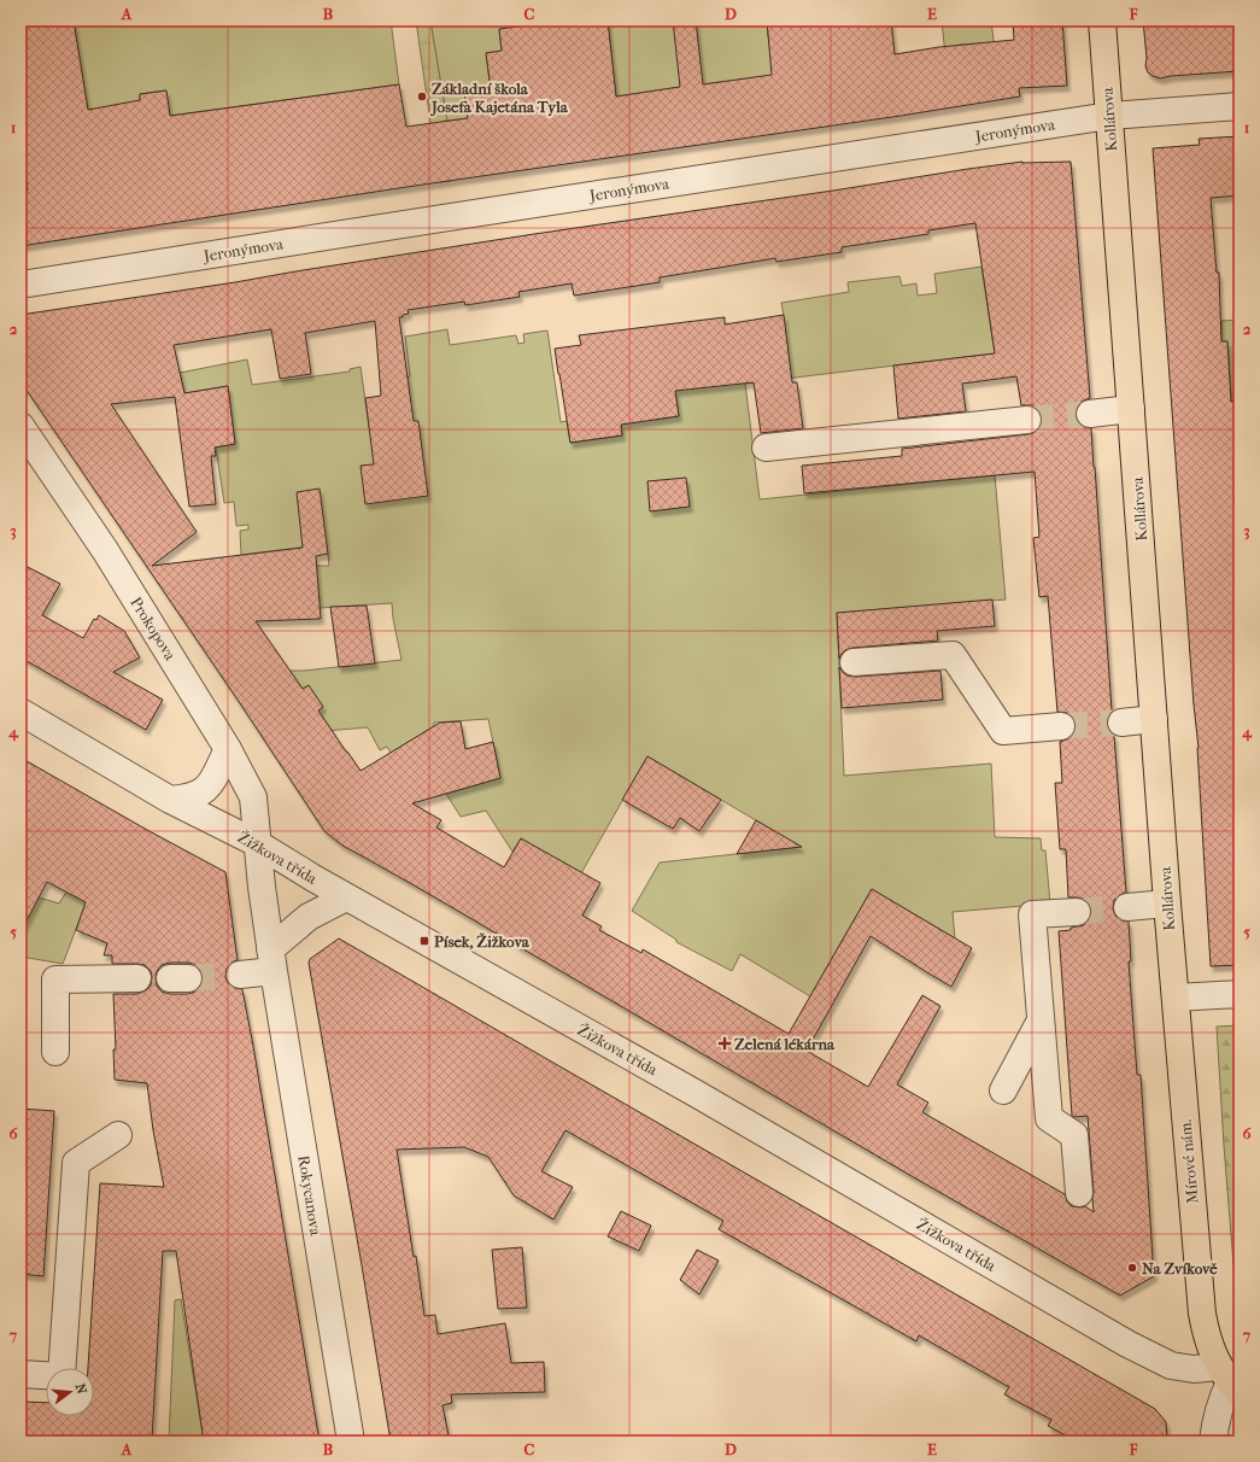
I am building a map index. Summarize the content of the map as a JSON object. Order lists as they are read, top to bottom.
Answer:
{
  "streets": {
    "main road": ["Kollárova", "Mírové nám."],
    "street": [
      "Jeronýmova",
      "Prokopova",
      "Žižkova třída",
      "Rokycanova"
    ]
  },
  "crossings": [
    ["Kollárova", "Jeronýmova"],
    ["Kollárova", "Mírové nám."],
    ["Prokopova", "Žižkova třída"],
    ["Prokopova", "Rokycanova"],
    ["Žižkova třída", "Mírové nám."],
    ["Žižkova třída", "Rokycanova"]
  ],
  "places": {
    "other": ["Základní škola Josefa Kajetána Tyla", "Na Zvíkově"],
    "transit": ["Písek, Žižkova"],
    "health": ["Zelená lékárna"]
  },
  "north": "right",
  "grid": {
    "columns": [
      "A",
      "B",
      "C",
      "D",
      "E",
      "F"
    ],
    "rows": [
      "1",
      "2",
      "3",
      "4",
      "5",
      "6",
      "7"
    ]
  }
}
